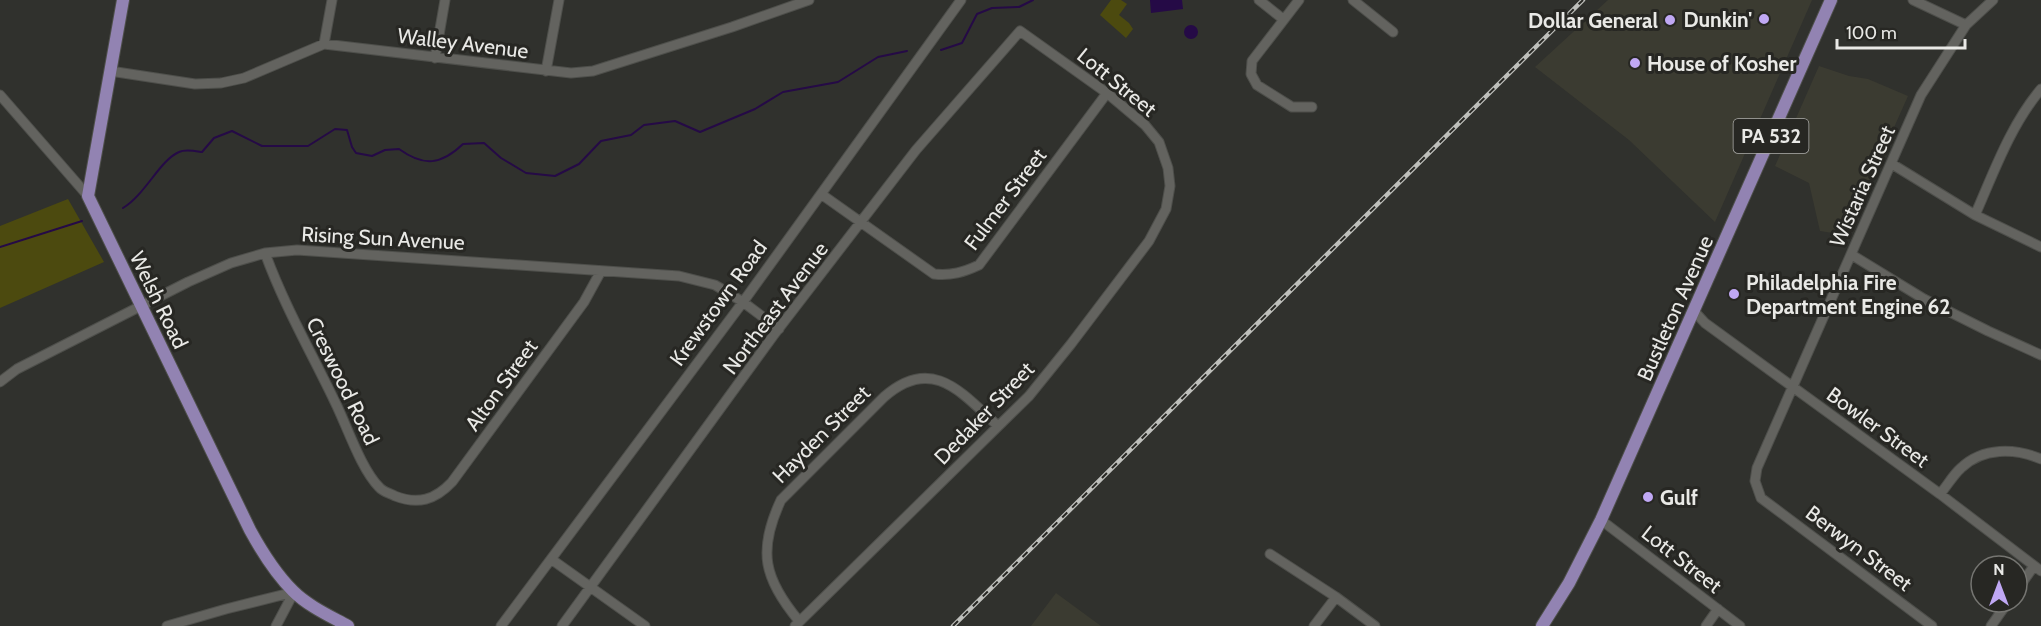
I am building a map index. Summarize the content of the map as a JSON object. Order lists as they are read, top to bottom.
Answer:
{
  "streets": {
    "main road": ["PA 532", "Welsh Road", "Bustleton Avenue"],
    "street": [
      "Walley Avenue",
      "Lott Street",
      "Wistaria Street",
      "Fulmer Street",
      "Rising Sun Avenue",
      "Krewstown Road",
      "Northeast Avenue",
      "Creswood Road",
      "Alton Street",
      "Dedaker Street",
      "Bowler Street",
      "Hayden Street",
      "Berwyn Street"
    ]
  },
  "crossings": [
    ["Lott Street", "Fulmer Street"],
    ["Lott Street", "Northeast Avenue"],
    ["Lott Street", "Bustleton Avenue"],
    ["Lott Street", "Dedaker Street"],
    ["Wistaria Street", "Bowler Street"],
    ["Wistaria Street", "Berwyn Street"],
    ["Fulmer Street", "Krewstown Road"],
    ["Fulmer Street", "Northeast Avenue"],
    ["Rising Sun Avenue", "Welsh Road"],
    ["Rising Sun Avenue", "Krewstown Road"],
    ["Rising Sun Avenue", "Northeast Avenue"],
    ["Rising Sun Avenue", "Creswood Road"],
    ["Rising Sun Avenue", "Alton Street"],
    ["Bustleton Avenue", "Bowler Street"],
    ["Creswood Road", "Alton Street"],
    ["Dedaker Street", "Hayden Street"]
  ],
  "places": [
    "Dunkin'",
    "Dollar General",
    "House of Kosher",
    "Philadelphia Fire Department Engine 62",
    "Gulf"
  ],
  "scale_bar": "100 m",
  "north": "top"
}
